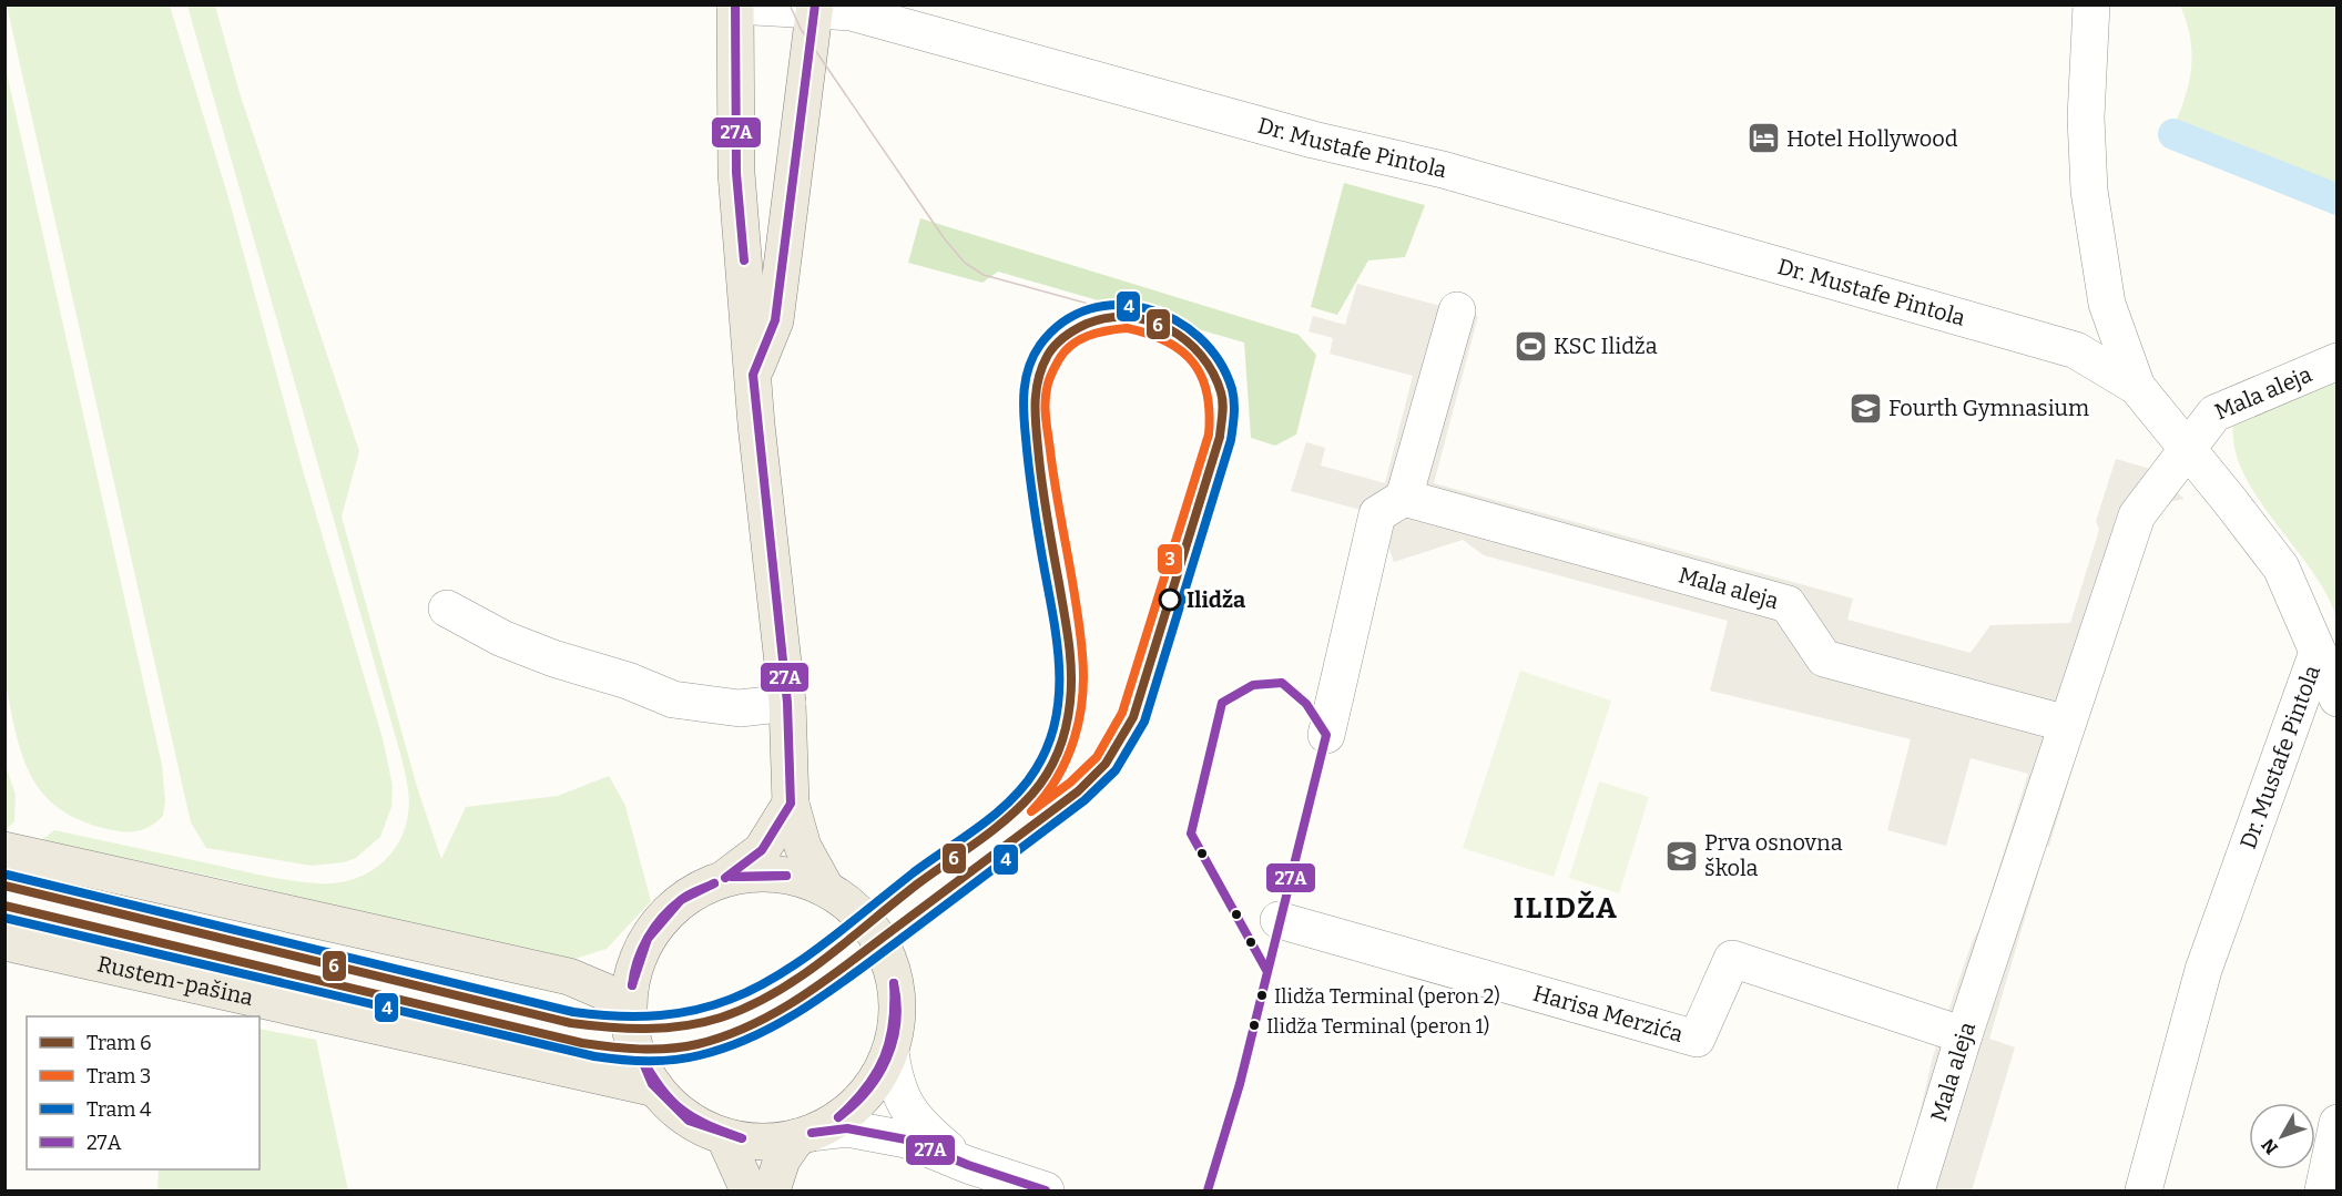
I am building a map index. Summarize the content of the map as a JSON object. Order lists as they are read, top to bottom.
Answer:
{
  "streets": {
    "main road": ["Rustem-pašina"],
    "street": ["Dr. Mustafe Pintola", "Mala aleja", "Harisa Merzića"]
  },
  "crossings": [
    ["Dr. Mustafe Pintola", "Mala aleja"],
    ["Mala aleja", "Harisa Merzića"]
  ],
  "districts": ["ILIDŽA"],
  "places": {
    "hotel": ["Hotel Hollywood"],
    "sports": ["KSC Ilidža"],
    "school or university": ["Fourth Gymnasium", "Prva osnovna škola"],
    "other": ["Ilidža", "Ilidža Terminal (peron 2)", "Ilidža Terminal (peron 1)"]
  },
  "lines": [
    "transit line 27A",
    "tram line 4",
    "tram line 6",
    "tram line 3"
  ],
  "legend": [
    "Tram 6",
    "Tram 3",
    "Tram 4",
    "27A"
  ],
  "north": "bottom left"
}
